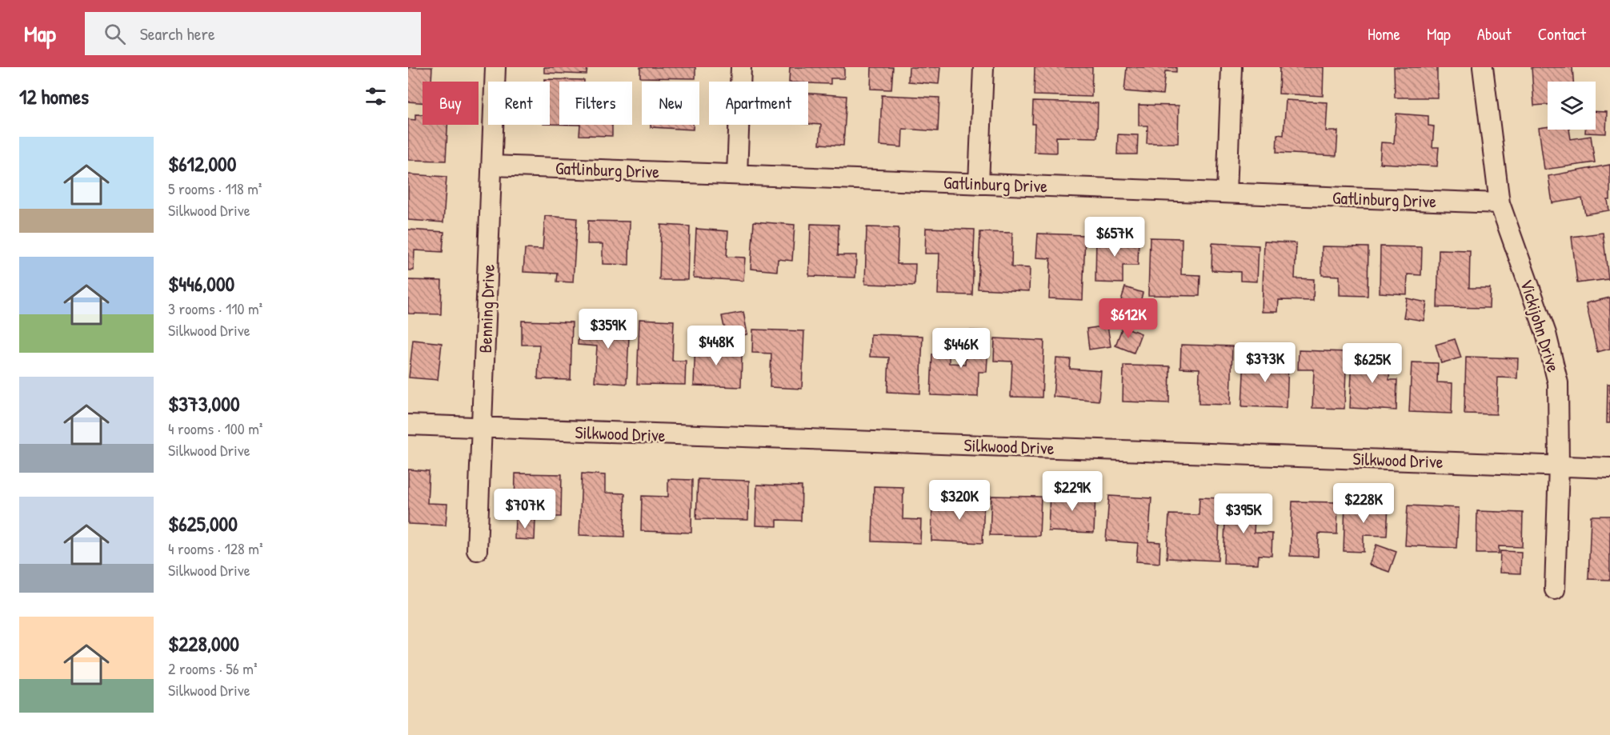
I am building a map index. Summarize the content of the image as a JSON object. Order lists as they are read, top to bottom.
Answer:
{
  "streets": {
    "street": [
      "Gatlinburg Drive",
      "Benning Drive",
      "Vickijohn Drive",
      "Silkwood Drive"
    ]
  },
  "crossings": [
    ["Gatlinburg Drive", "Benning Drive"],
    ["Gatlinburg Drive", "Vickijohn Drive"],
    ["Benning Drive", "Silkwood Drive"],
    ["Vickijohn Drive", "Silkwood Drive"]
  ],
  "page": {
    "header": "Map",
    "search": "Search here",
    "nav": [
      "Home",
      "Map",
      "About",
      "Contact"
    ],
    "heading": "12 homes",
    "chip": [
      "Buy",
      "Rent",
      "Filters",
      "New",
      "Apartment"
    ],
    "list": [
      {
        "name": "$612,000",
        "note": "5 rooms · 118 m² · Silkwood Drive"
      },
      {
        "name": "$446,000",
        "note": "3 rooms · 110 m² · Silkwood Drive"
      },
      {
        "name": "$373,000",
        "note": "4 rooms · 100 m² · Silkwood Drive"
      },
      {
        "name": "$625,000",
        "note": "4 rooms · 128 m² · Silkwood Drive"
      },
      {
        "name": "$228,000",
        "note": "2 rooms · 56 m² · Silkwood Drive"
      }
    ],
    "price": [
      "$657K",
      "$612K",
      "$359K",
      "$448K",
      "$446K",
      "$373K",
      "$625K",
      "$229K",
      "$320K",
      "$228K",
      "$707K",
      "$395K"
    ]
  }
}
